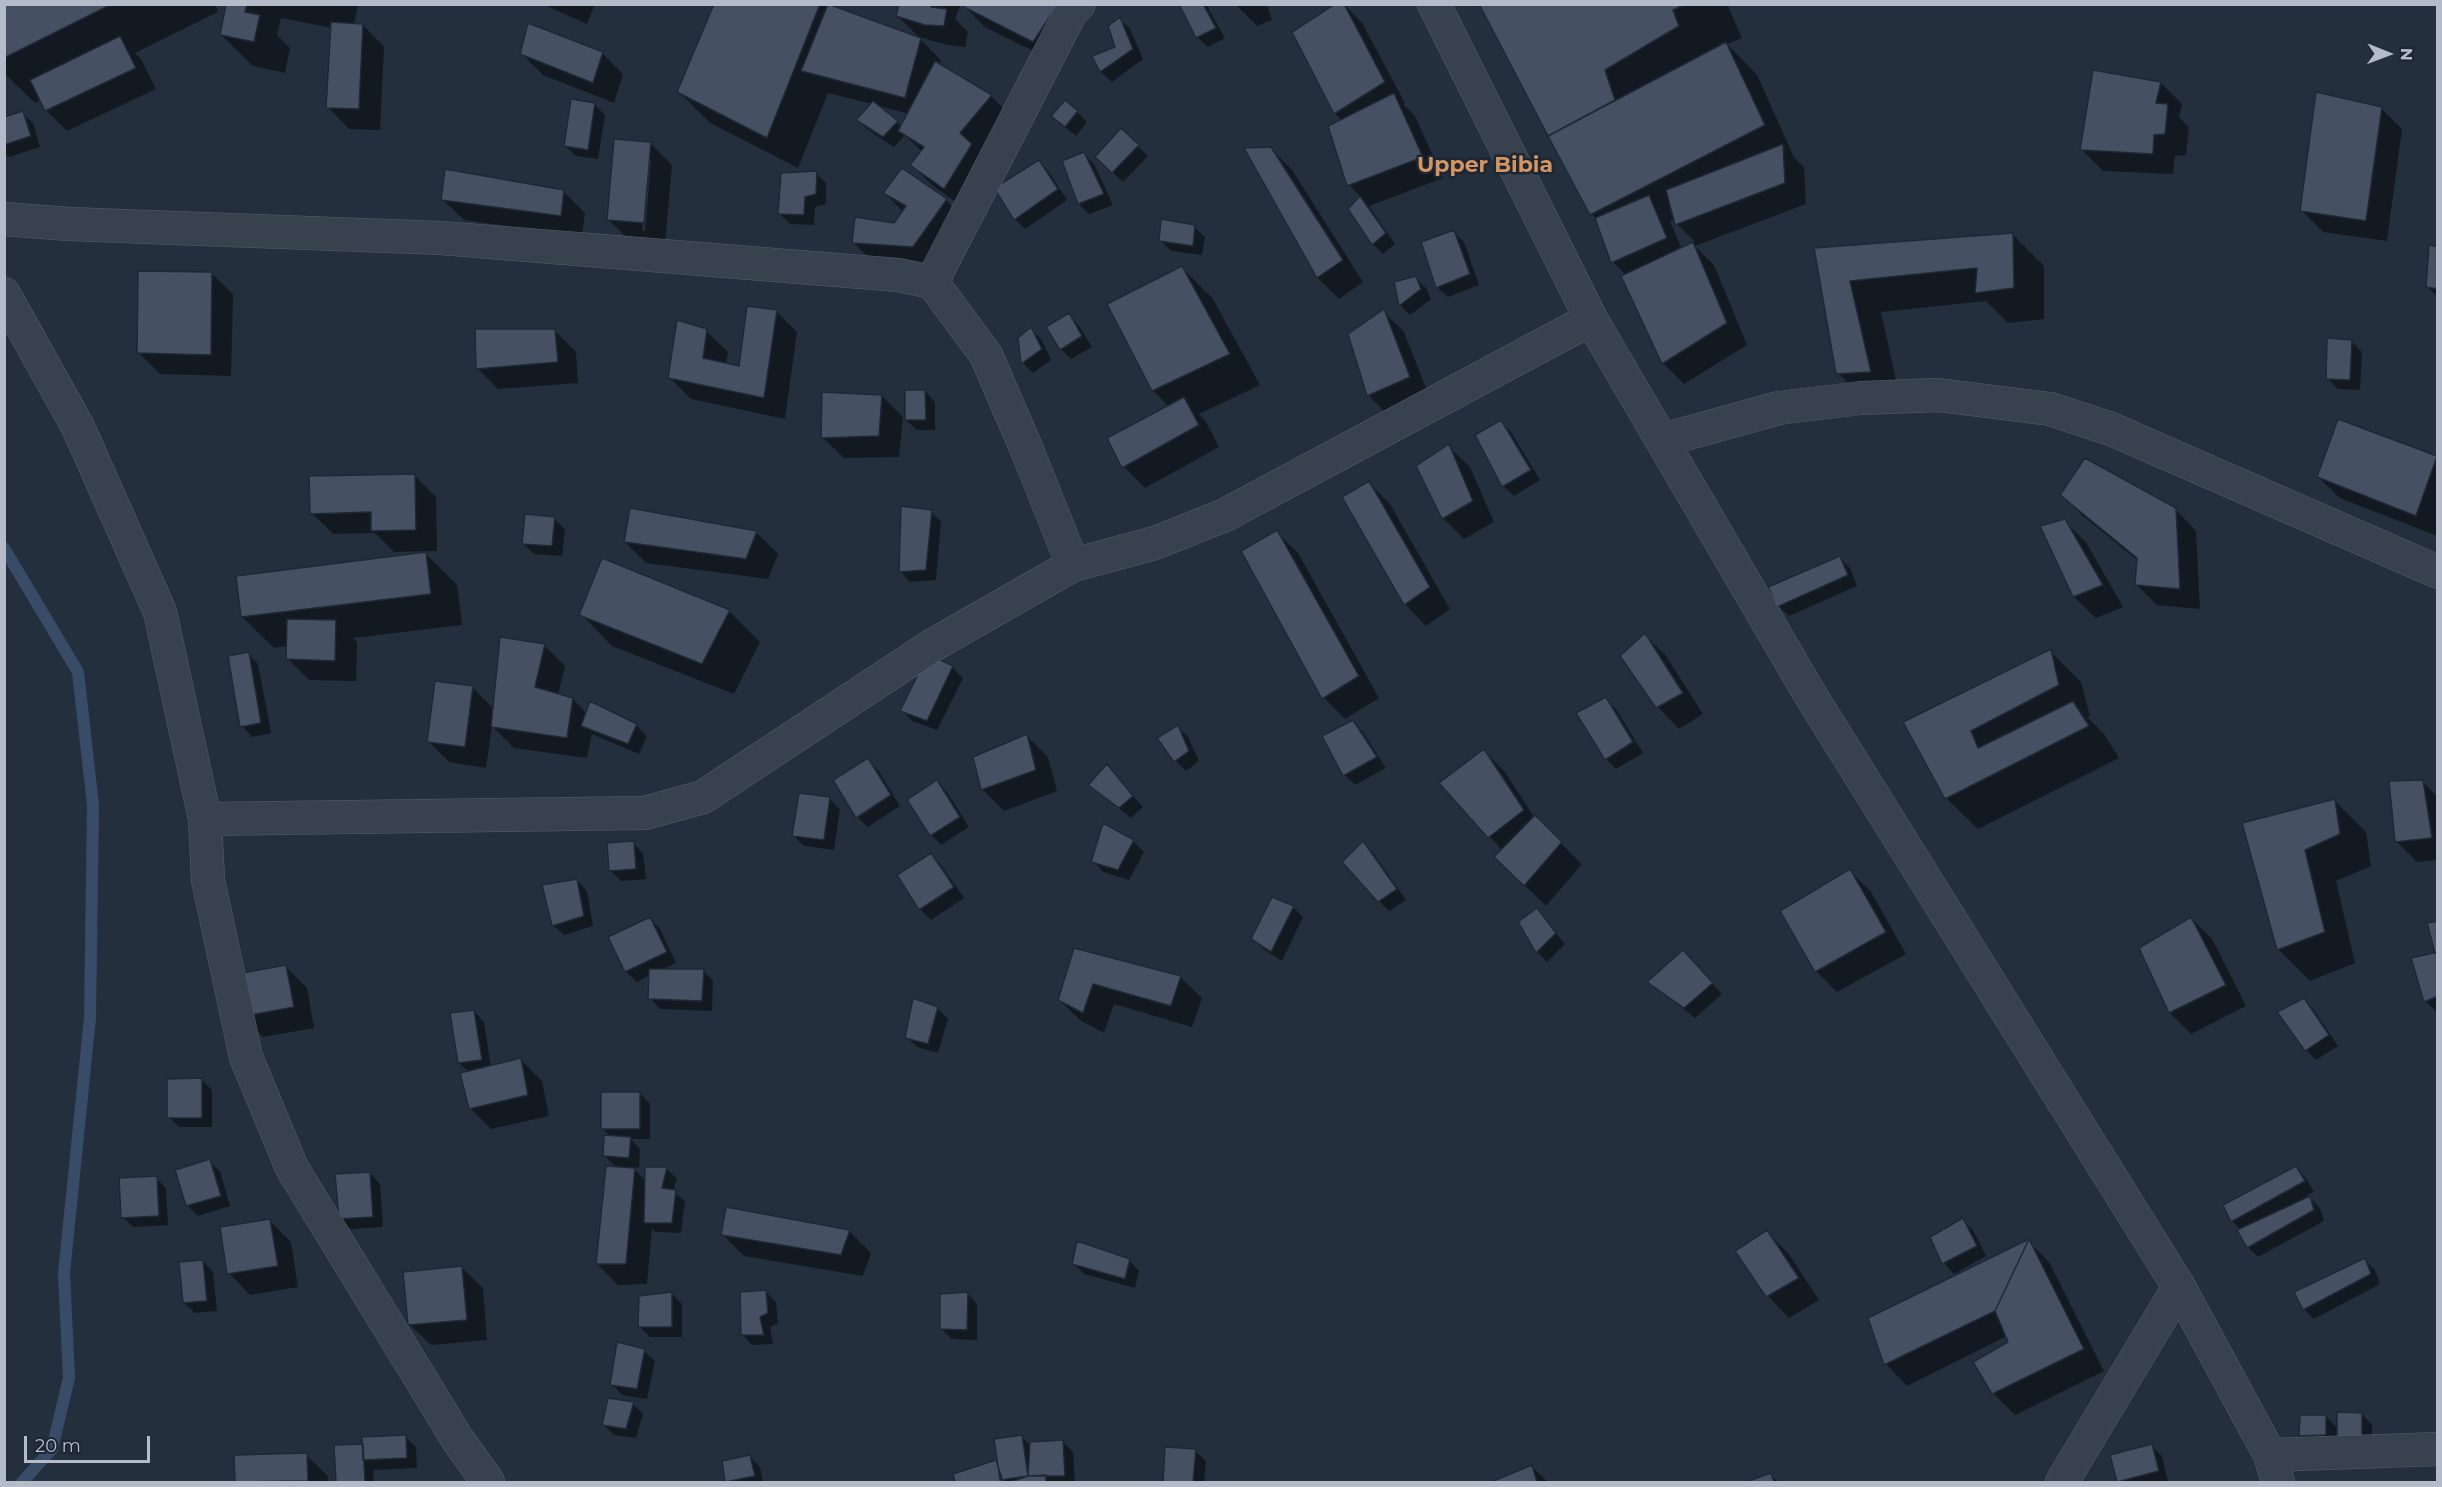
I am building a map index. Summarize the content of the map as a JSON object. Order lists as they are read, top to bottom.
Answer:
{
  "districts": ["Upper Bibia"],
  "scale_bar": "20 m",
  "north": "right"
}
